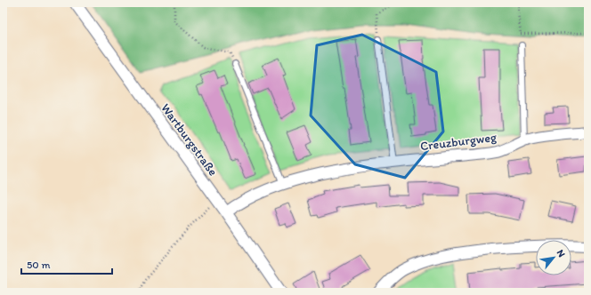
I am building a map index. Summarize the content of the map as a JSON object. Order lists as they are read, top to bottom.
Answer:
{
  "streets": {
    "street": ["Wartburgstraße", "Creuzburgweg"]
  },
  "crossings": [
    ["Wartburgstraße", "Creuzburgweg"]
  ],
  "scale_bar": "50 m",
  "north": "top right"
}
